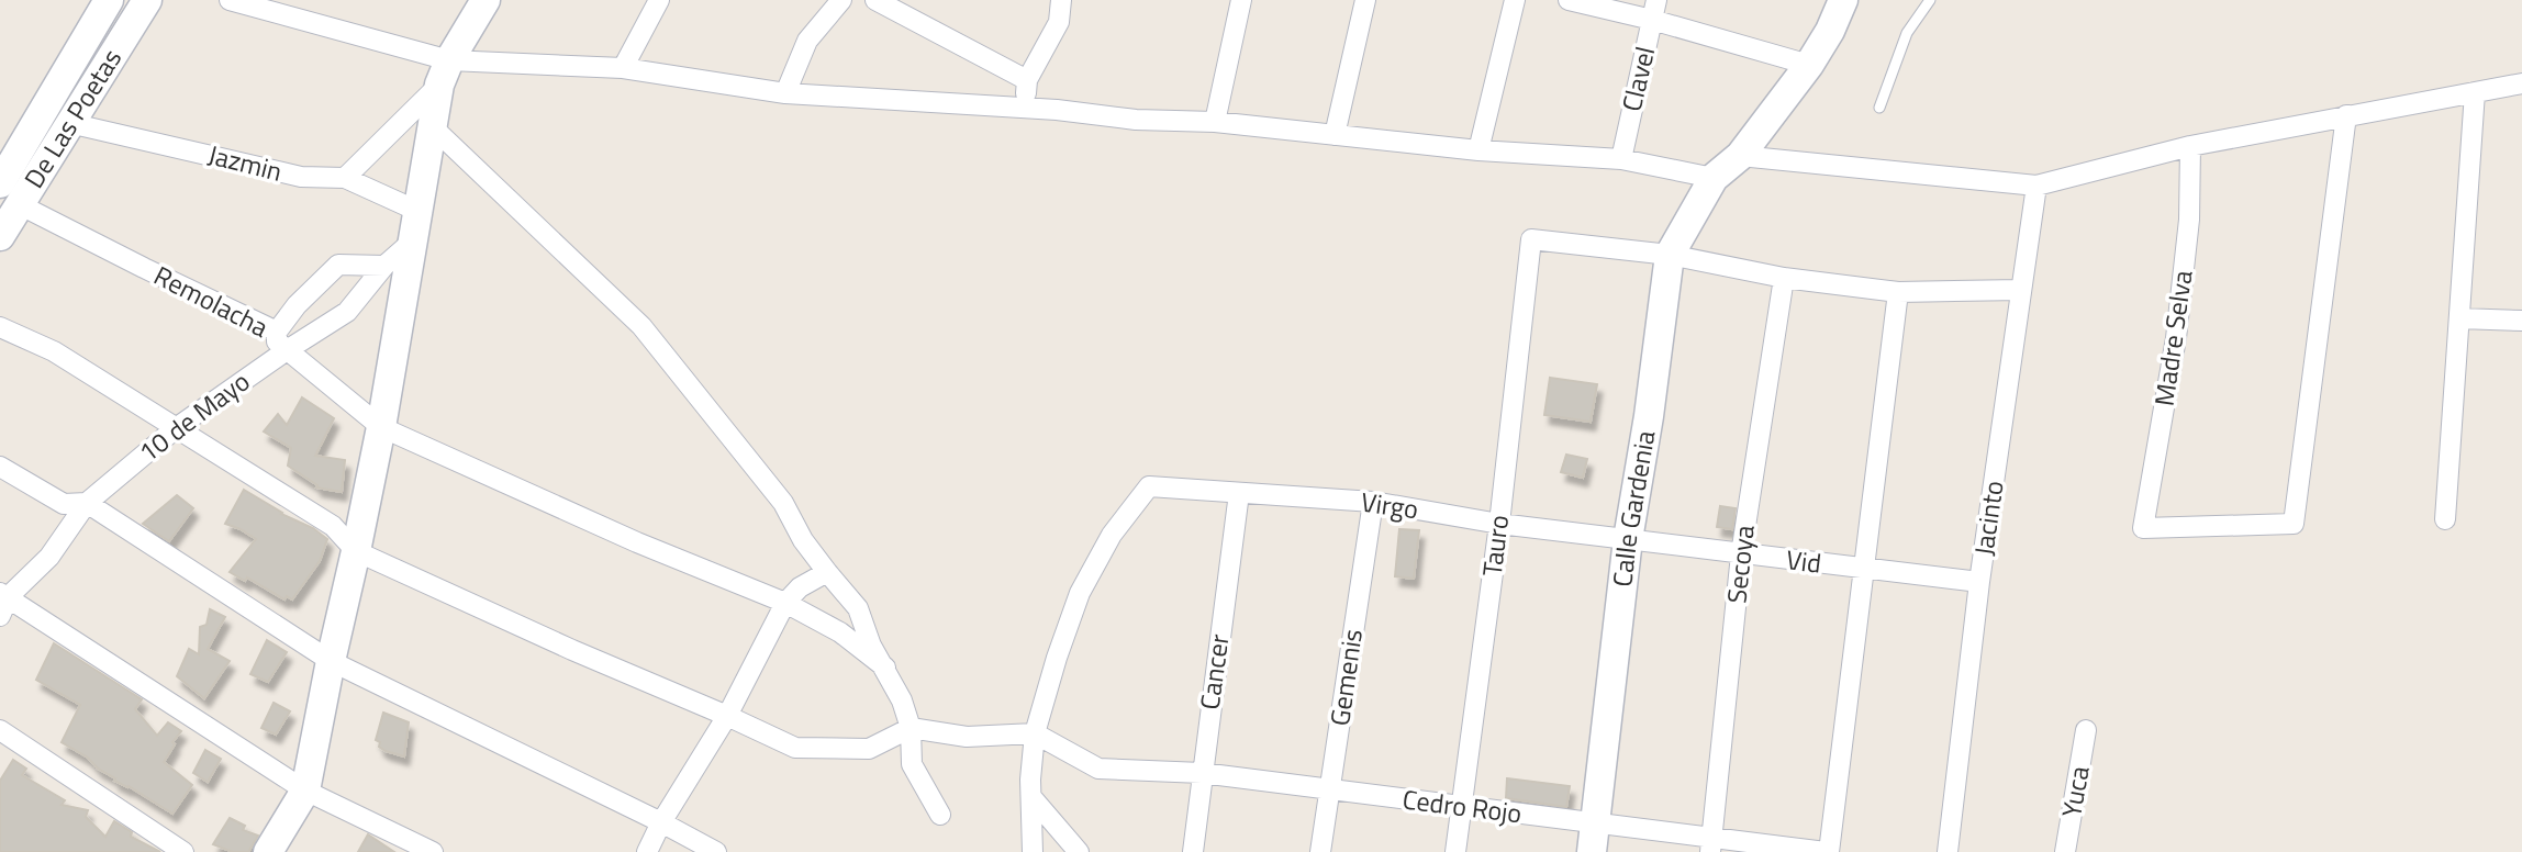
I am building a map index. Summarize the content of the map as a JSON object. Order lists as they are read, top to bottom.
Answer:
{
  "streets": {
    "street": [
      "Clavel",
      "De Las Poetas",
      "Jazmin",
      "Remolacha",
      "Madre Selva",
      "10 de Mayo",
      "Virgo",
      "Calle Gardenia",
      "Jacinto",
      "Tauro",
      "Vid",
      "Secoya",
      "Cancer",
      "Gemenis",
      "Yuca",
      "Cedro Rojo"
    ]
  },
  "crossings": [
    ["De Las Poetas", "Jazmin"],
    ["De Las Poetas", "Remolacha"],
    ["Remolacha", "10 de Mayo"],
    ["Virgo", "Calle Gardenia"],
    ["Virgo", "Tauro"],
    ["Virgo", "Vid"],
    ["Virgo", "Cancer"],
    ["Virgo", "Gemenis"],
    ["Virgo", "Cedro Rojo"],
    ["Calle Gardenia", "Tauro"],
    ["Calle Gardenia", "Vid"],
    ["Calle Gardenia", "Cedro Rojo"],
    ["Jacinto", "Vid"],
    ["Tauro", "Cedro Rojo"],
    ["Vid", "Secoya"],
    ["Secoya", "Cedro Rojo"],
    ["Cancer", "Cedro Rojo"],
    ["Gemenis", "Cedro Rojo"]
  ]
}
